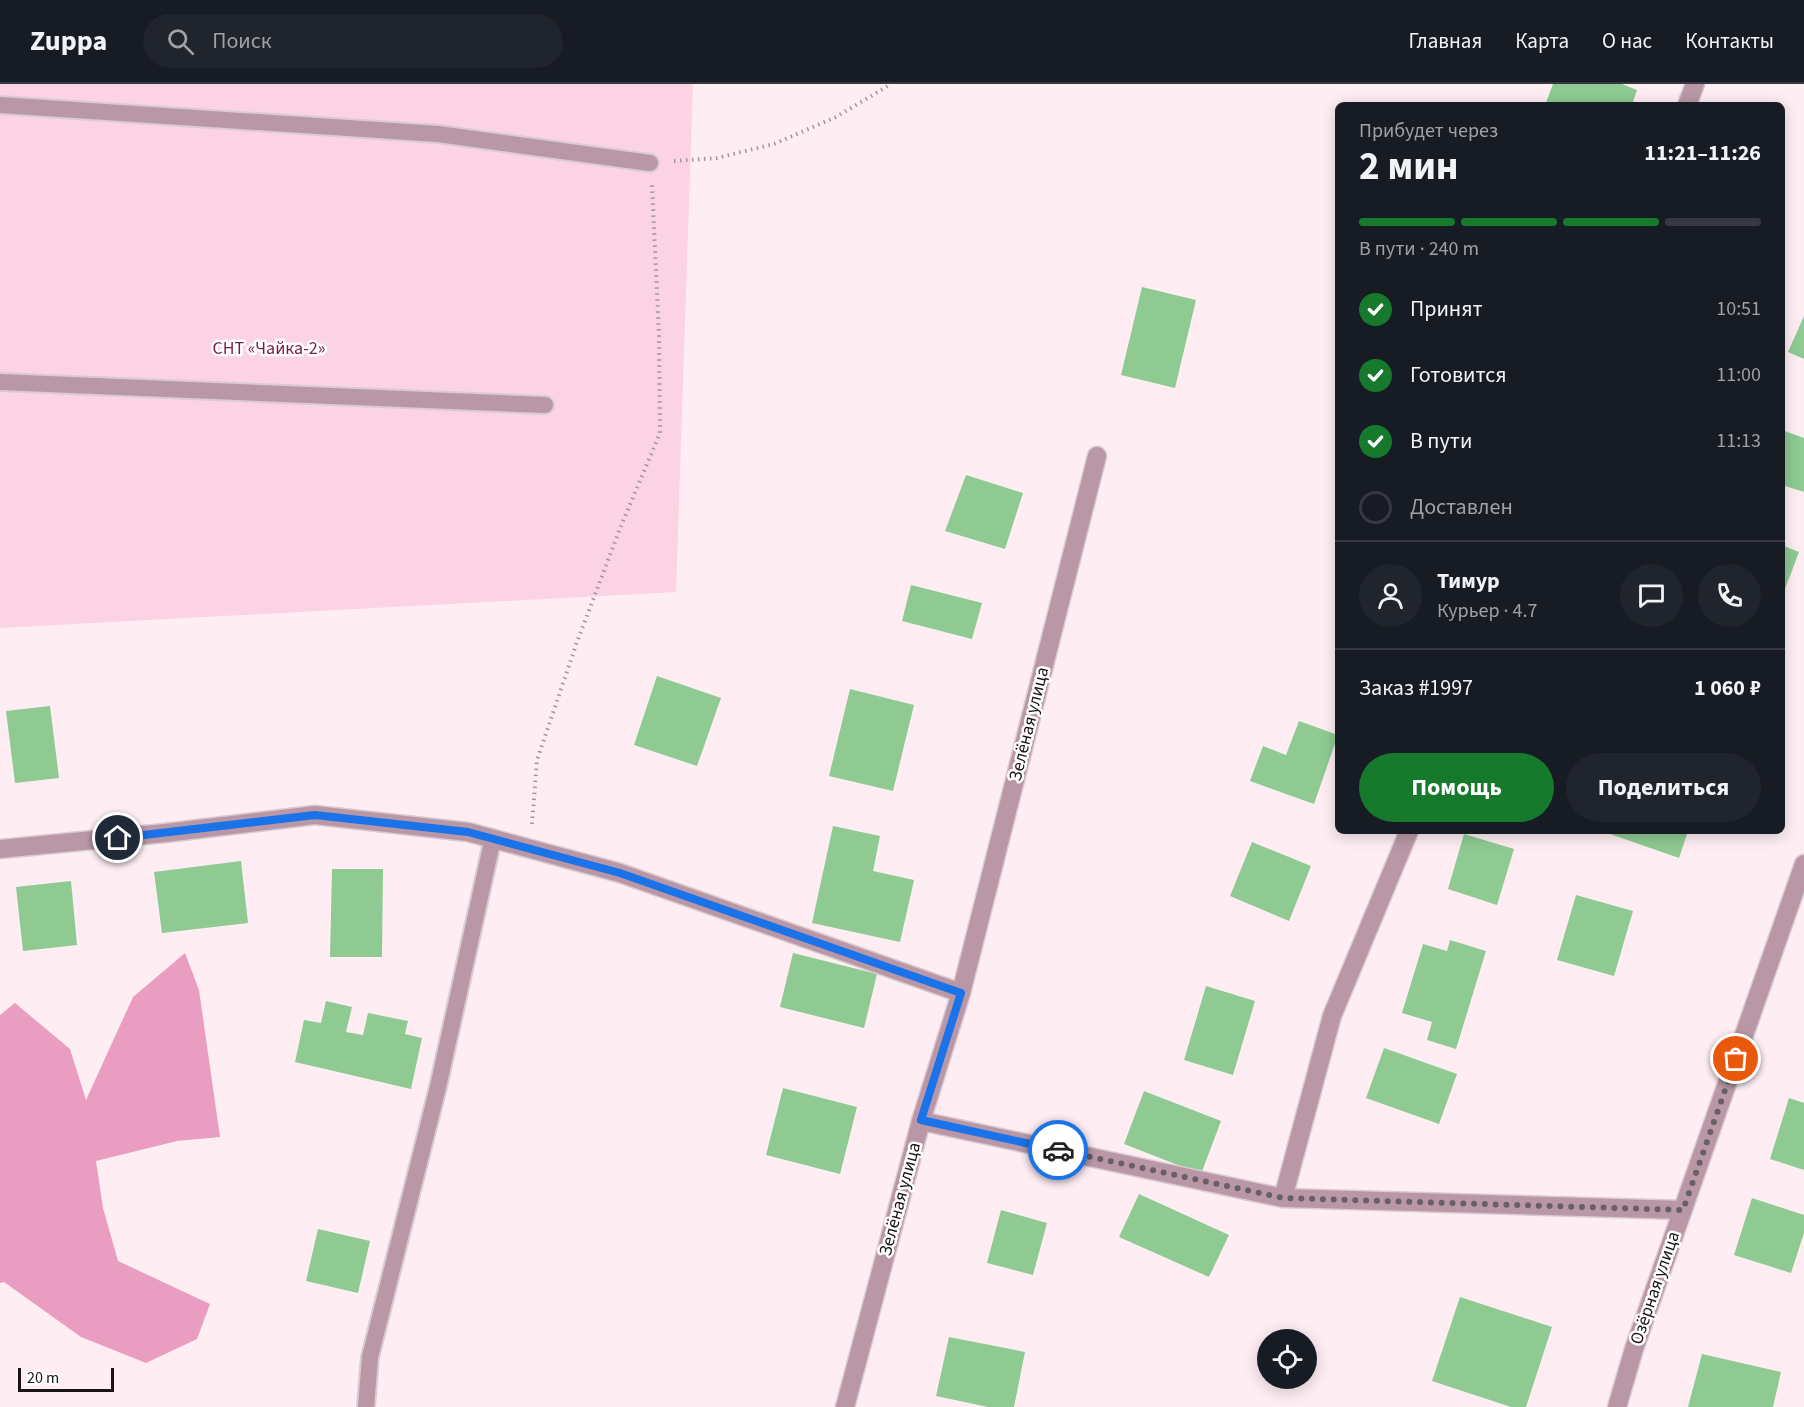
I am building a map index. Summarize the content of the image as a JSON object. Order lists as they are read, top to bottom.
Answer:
{
  "streets": {
    "street": ["Зелёная улица", "Озёрная улица"]
  },
  "parks": ["СНТ «Чайка-2»"],
  "scale_bar": "20 m",
  "page": {
    "header": "Zuppa",
    "search": "Поиск",
    "nav": [
      "Главная",
      "Карта",
      "О нас",
      "Контакты"
    ],
    "heading": ["2 мин", "Прибудет через", "11:21–11:26"],
    "panel": [
      "Тимур",
      "Курьер · 4.7",
      "Заказ #1997",
      "1 060 ₽"
    ],
    "bar": "В пути · 240 m",
    "list": [
      ["Принят", "10:51"],
      ["Готовится", "11:00"],
      ["В пути", "11:13"],
      "Доставлен"
    ],
    "buttons": ["Помощь", "Поделиться"],
    "scale": "20 m"
  }
}
